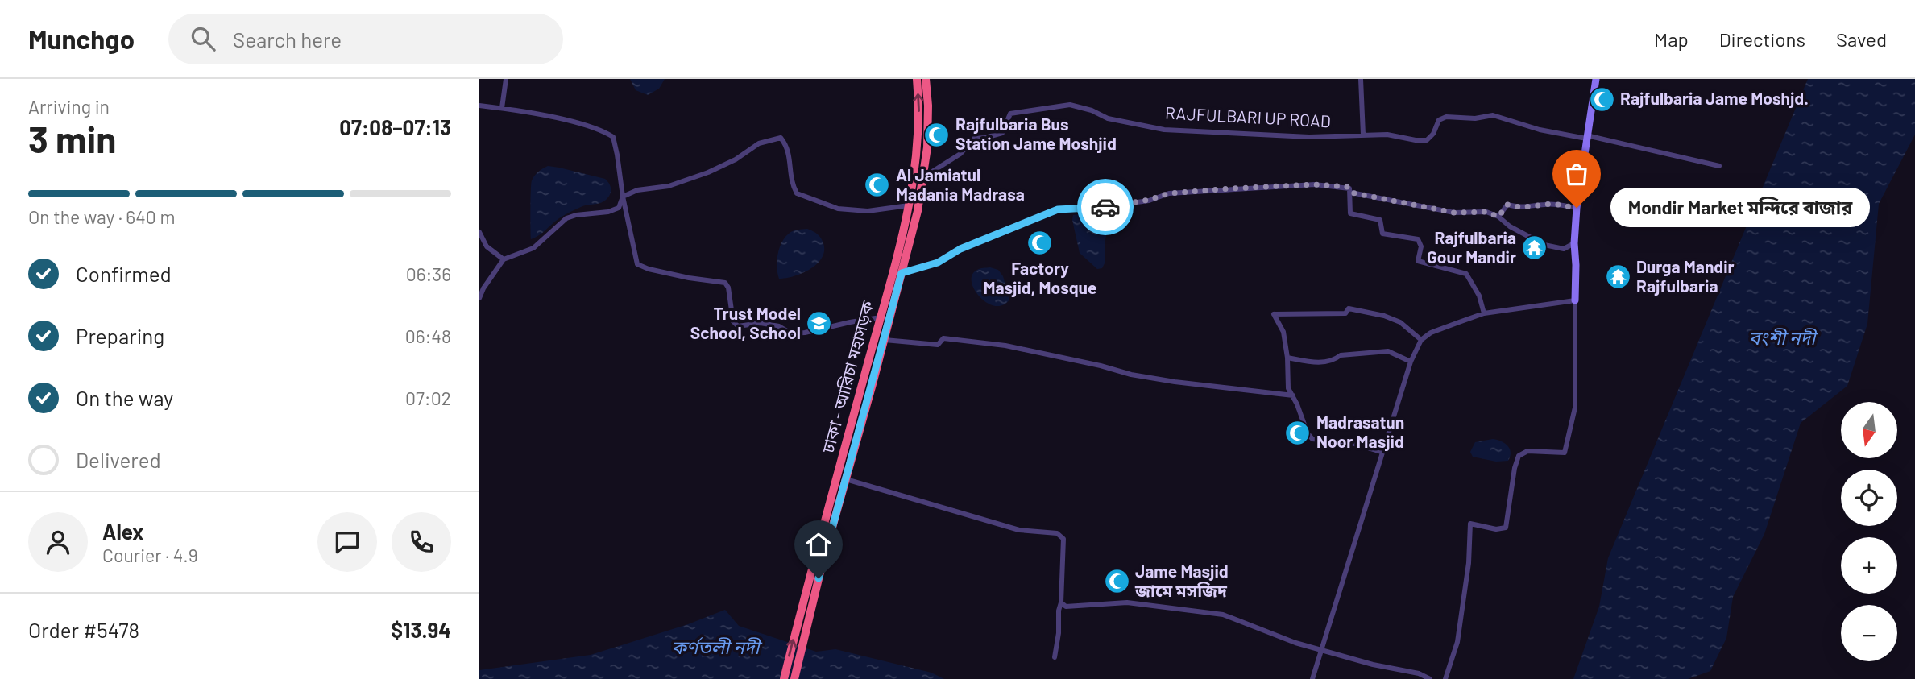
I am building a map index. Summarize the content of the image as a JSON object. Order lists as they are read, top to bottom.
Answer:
{
  "streets": {
    "highway": ["ঢাকা - আরিচা মহাসড়ক"],
    "street": ["RAJFULBARI UP ROAD"]
  },
  "water": ["বংশী নদী", "কর্ণতলী নদী"],
  "places": {
    "mosque": [
      "Rajfulbaria Jame Moshjd.",
      "Rajfulbaria Bus Station Jame Moshjid",
      "Al Jamiatul Madania Madrasa",
      "Factory Masjid, Mosque",
      "Madrasatun Noor Masjid",
      "Jame Masjid জামে মসজিদ"
    ],
    "other": ["Mondir Market মন্দিরে বাজার"],
    "temple": ["Rajfulbaria Gour Mandir", "Durga Mandir Rajfulbaria"],
    "school or university": ["Trust Model School, School"]
  },
  "north": "bottom",
  "page": {
    "header": "Munchgo",
    "search": "Search here",
    "nav": ["Map", "Directions", "Saved"],
    "heading": ["3 min", "Arriving in", "07:08–07:13"],
    "panel": [
      "Alex",
      "Courier · 4.9",
      "Order #5478",
      "$13.94"
    ],
    "bar": "On the way · 640 m",
    "bubble": "Mondir Market মন্দিরে বাজার",
    "list": [
      ["Confirmed", "06:36"],
      ["Preparing", "06:48"],
      ["On the way", "07:02"],
      "Delivered"
    ],
    "map_buttons": ["+", "−"]
  }
}
